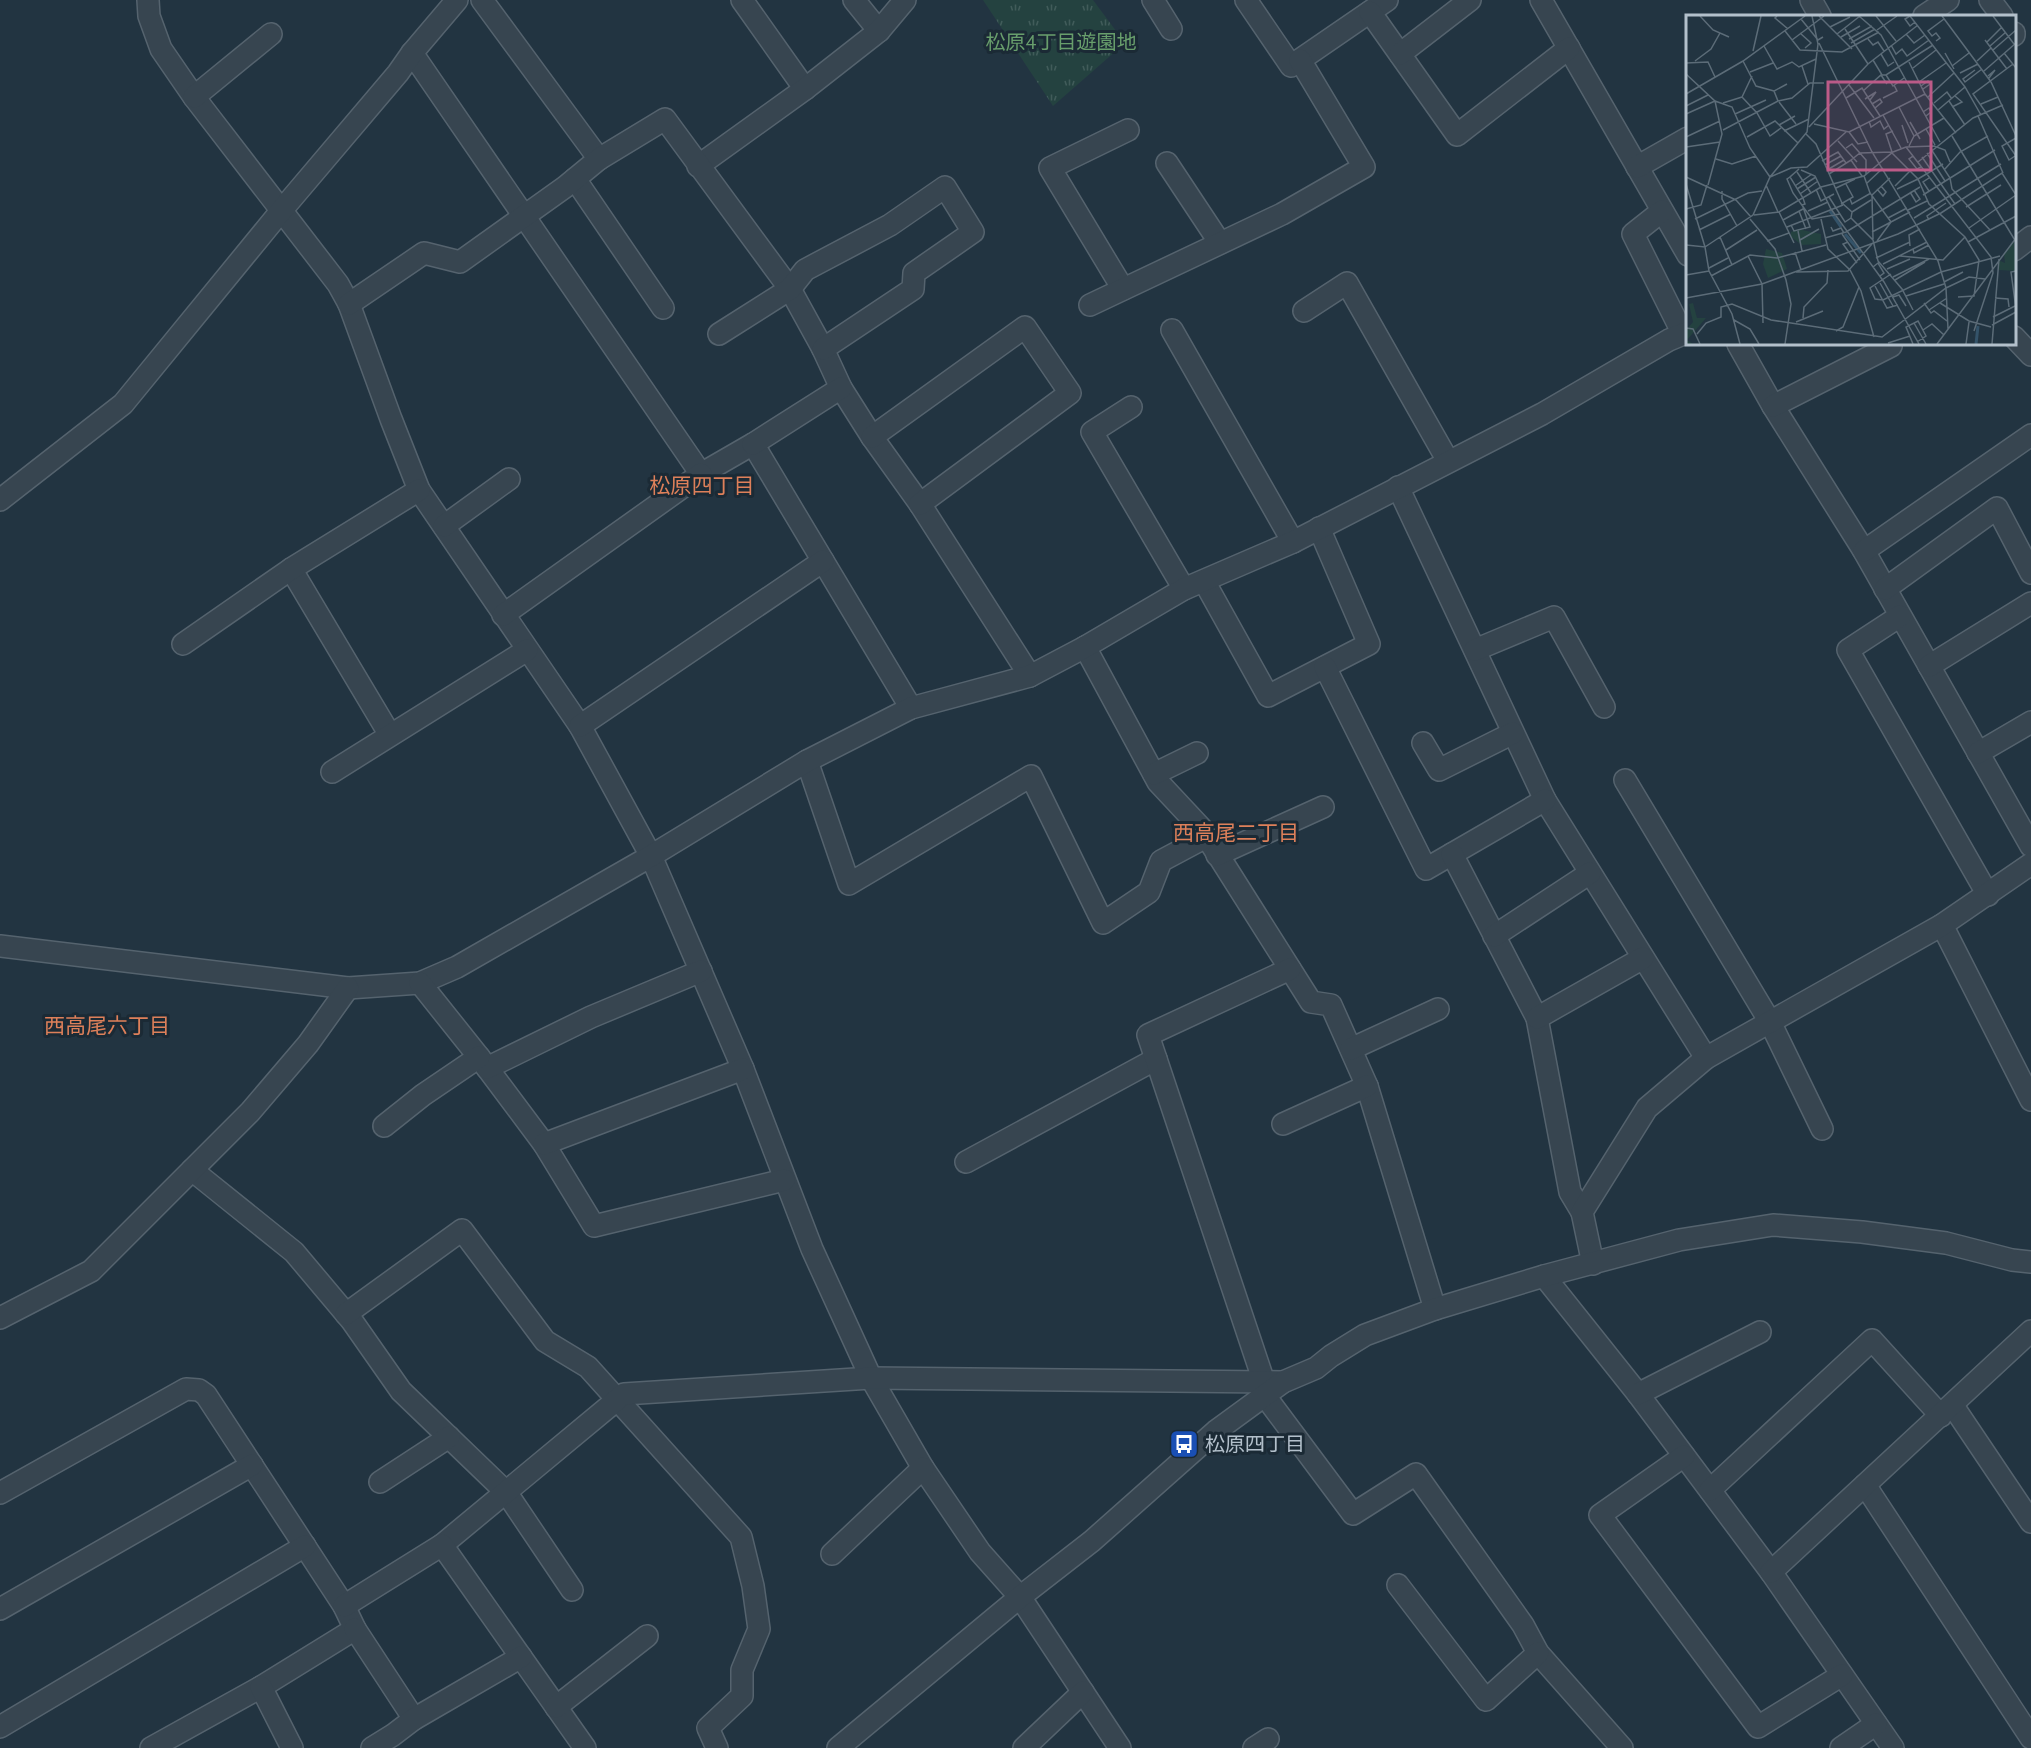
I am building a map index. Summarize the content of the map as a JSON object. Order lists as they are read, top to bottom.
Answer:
{
  "districts": ["松原四丁目", "西高尾二丁目", "西高尾六丁目"],
  "parks": ["松原4丁目遊園地"],
  "places": {
    "bus stop": ["松原四丁目"]
  }
}
